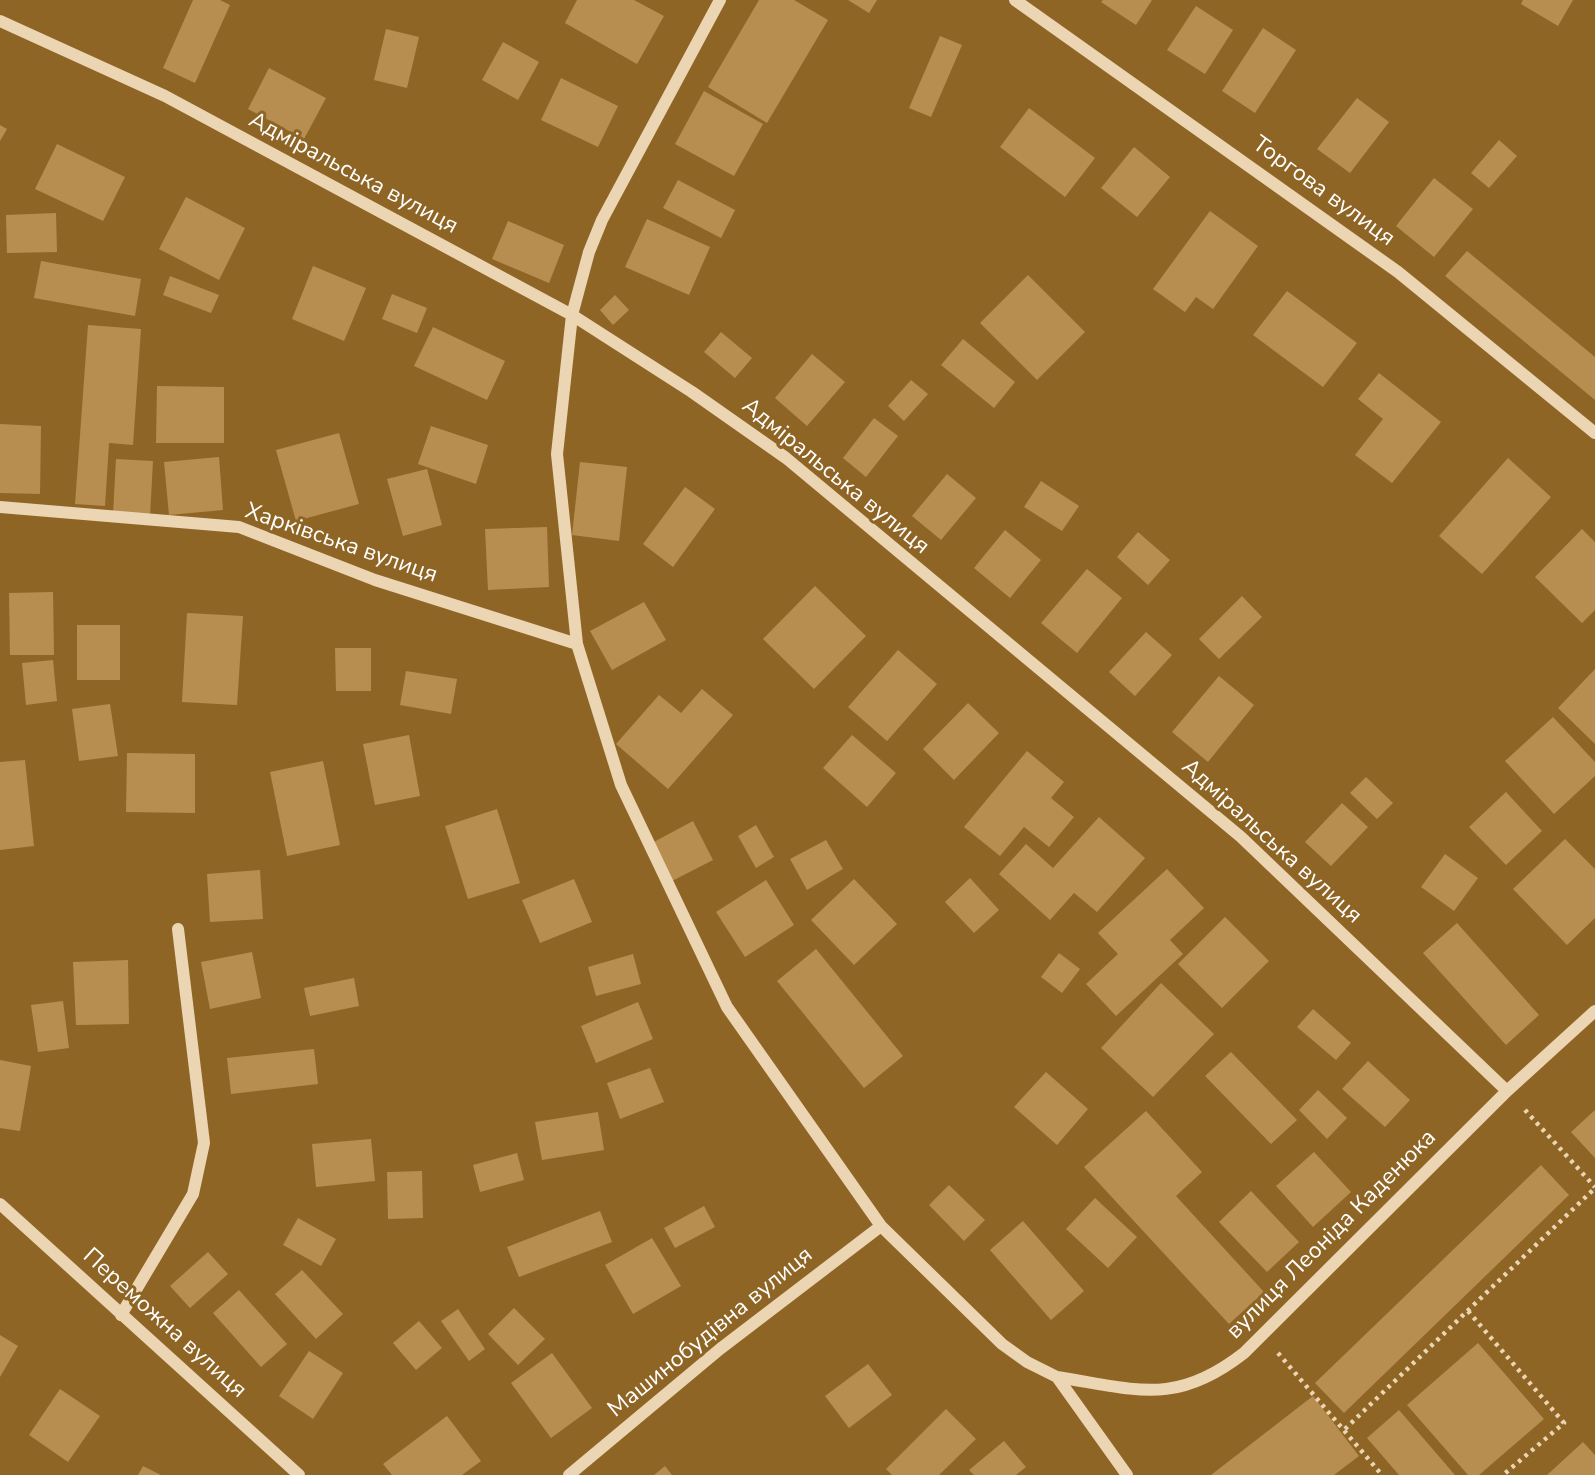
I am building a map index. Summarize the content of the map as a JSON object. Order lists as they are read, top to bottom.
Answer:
{
  "streets": {
    "street": [
      "Адміральська вулиця",
      "Торгова вулиця",
      "Харківська вулиця",
      "вулиця Леоніда Каденюка",
      "Переможна вулиця",
      "Машинобудівна вулиця"
    ]
  },
  "crossings": [
    ["Адміральська вулиця", "вулиця Леоніда Каденюка"]
  ]
}
